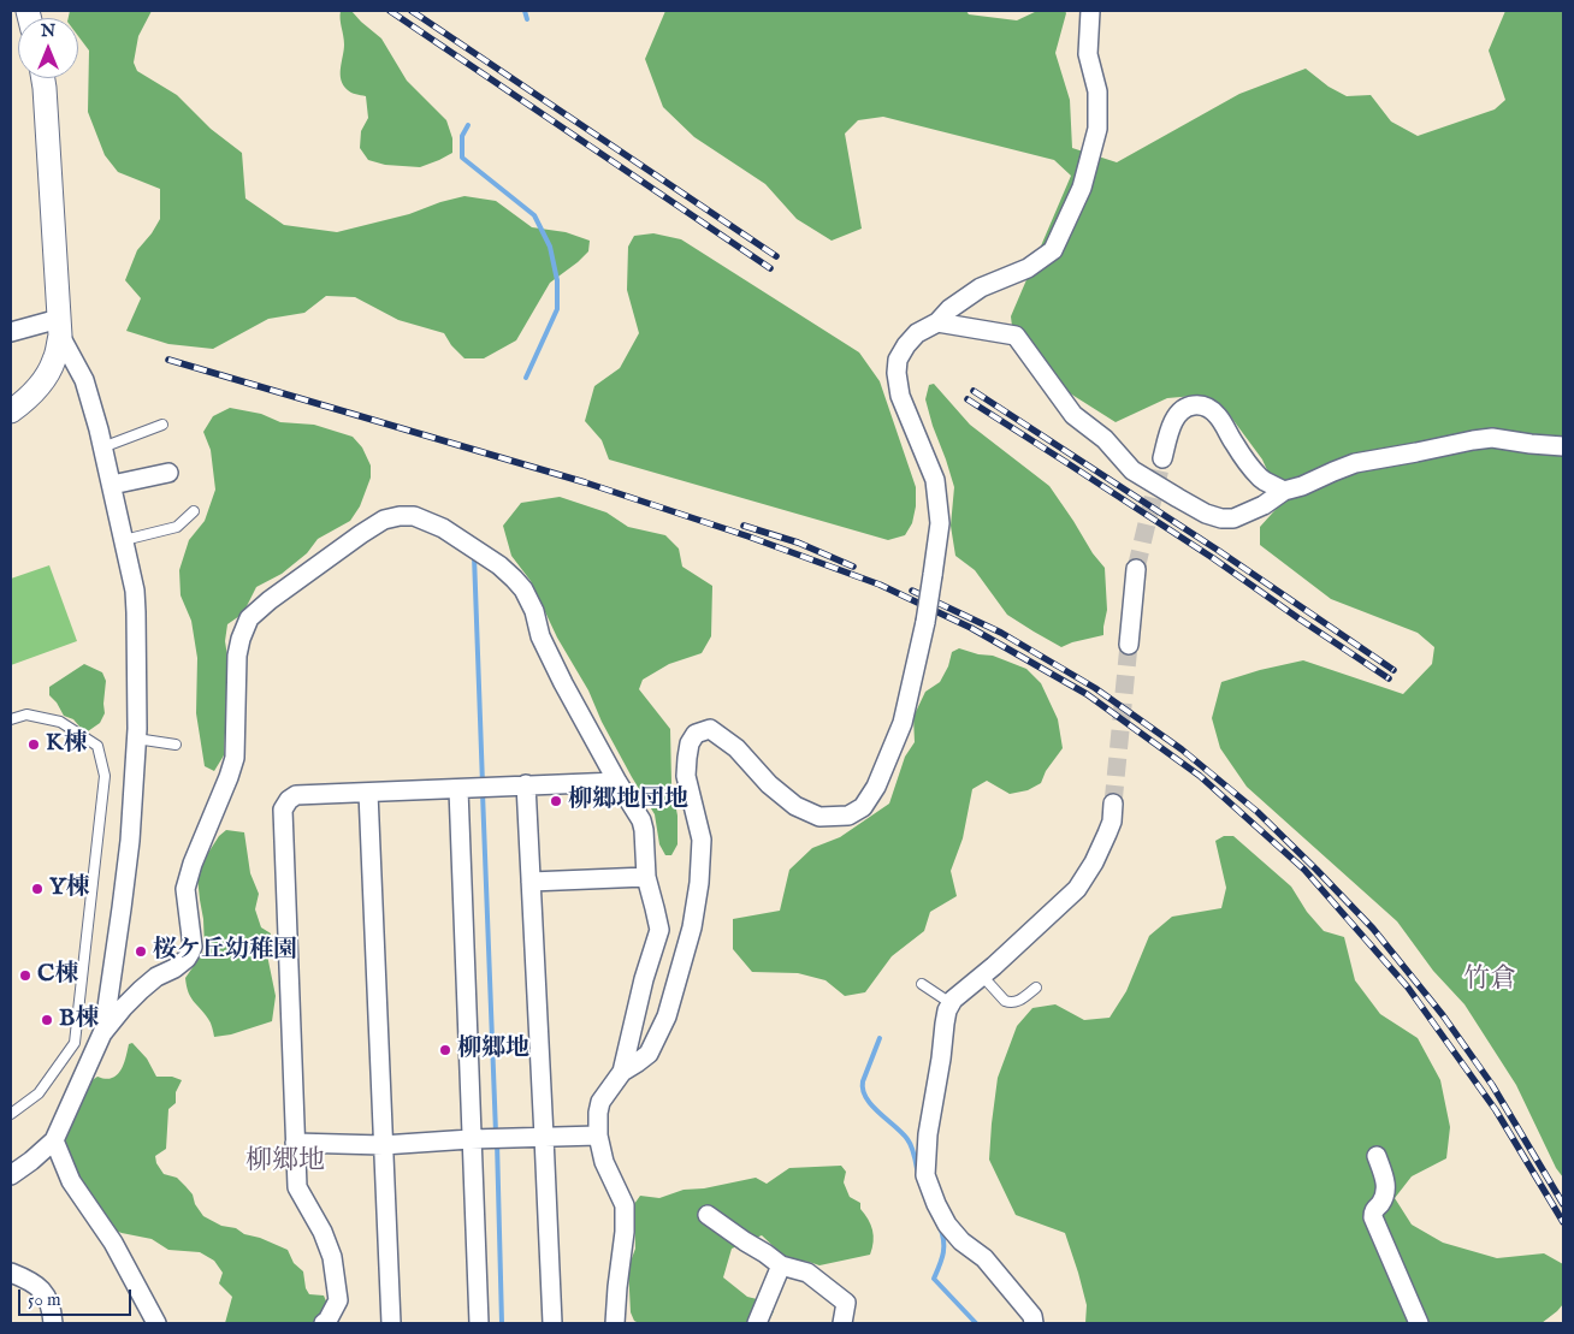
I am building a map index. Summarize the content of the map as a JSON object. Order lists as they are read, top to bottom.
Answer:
{
  "districts": ["竹倉", "柳郷地"],
  "places": [
    "K棟",
    "柳郷地団地",
    "Y棟",
    "桜ケ丘幼稚園",
    "C棟",
    "B棟",
    "柳郷地"
  ],
  "scale_bar": "50 m",
  "north": "top"
}
